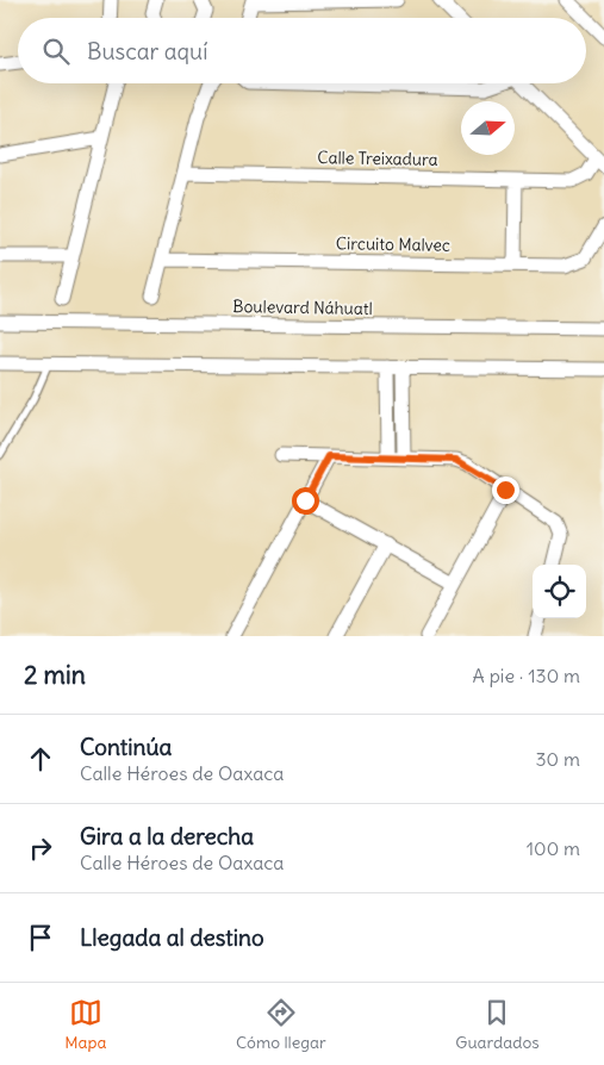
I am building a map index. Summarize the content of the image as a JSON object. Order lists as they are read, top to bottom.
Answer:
{
  "streets": {
    "street": ["Calle Treixadura", "Circuito Malvec", "Boulevard Náhuatl"]
  },
  "north": "right",
  "page": {
    "search": "Buscar aquí",
    "heading": ["2 min", "A pie · 130 m"],
    "list": [
      ["Continúa", "Calle Héroes de Oaxaca", "30 m"],
      ["Gira a la derecha", "Calle Héroes de Oaxaca", "100 m"],
      "Llegada al destino"
    ],
    "nav": ["Mapa", "Cómo llegar", "Guardados"]
  }
}
